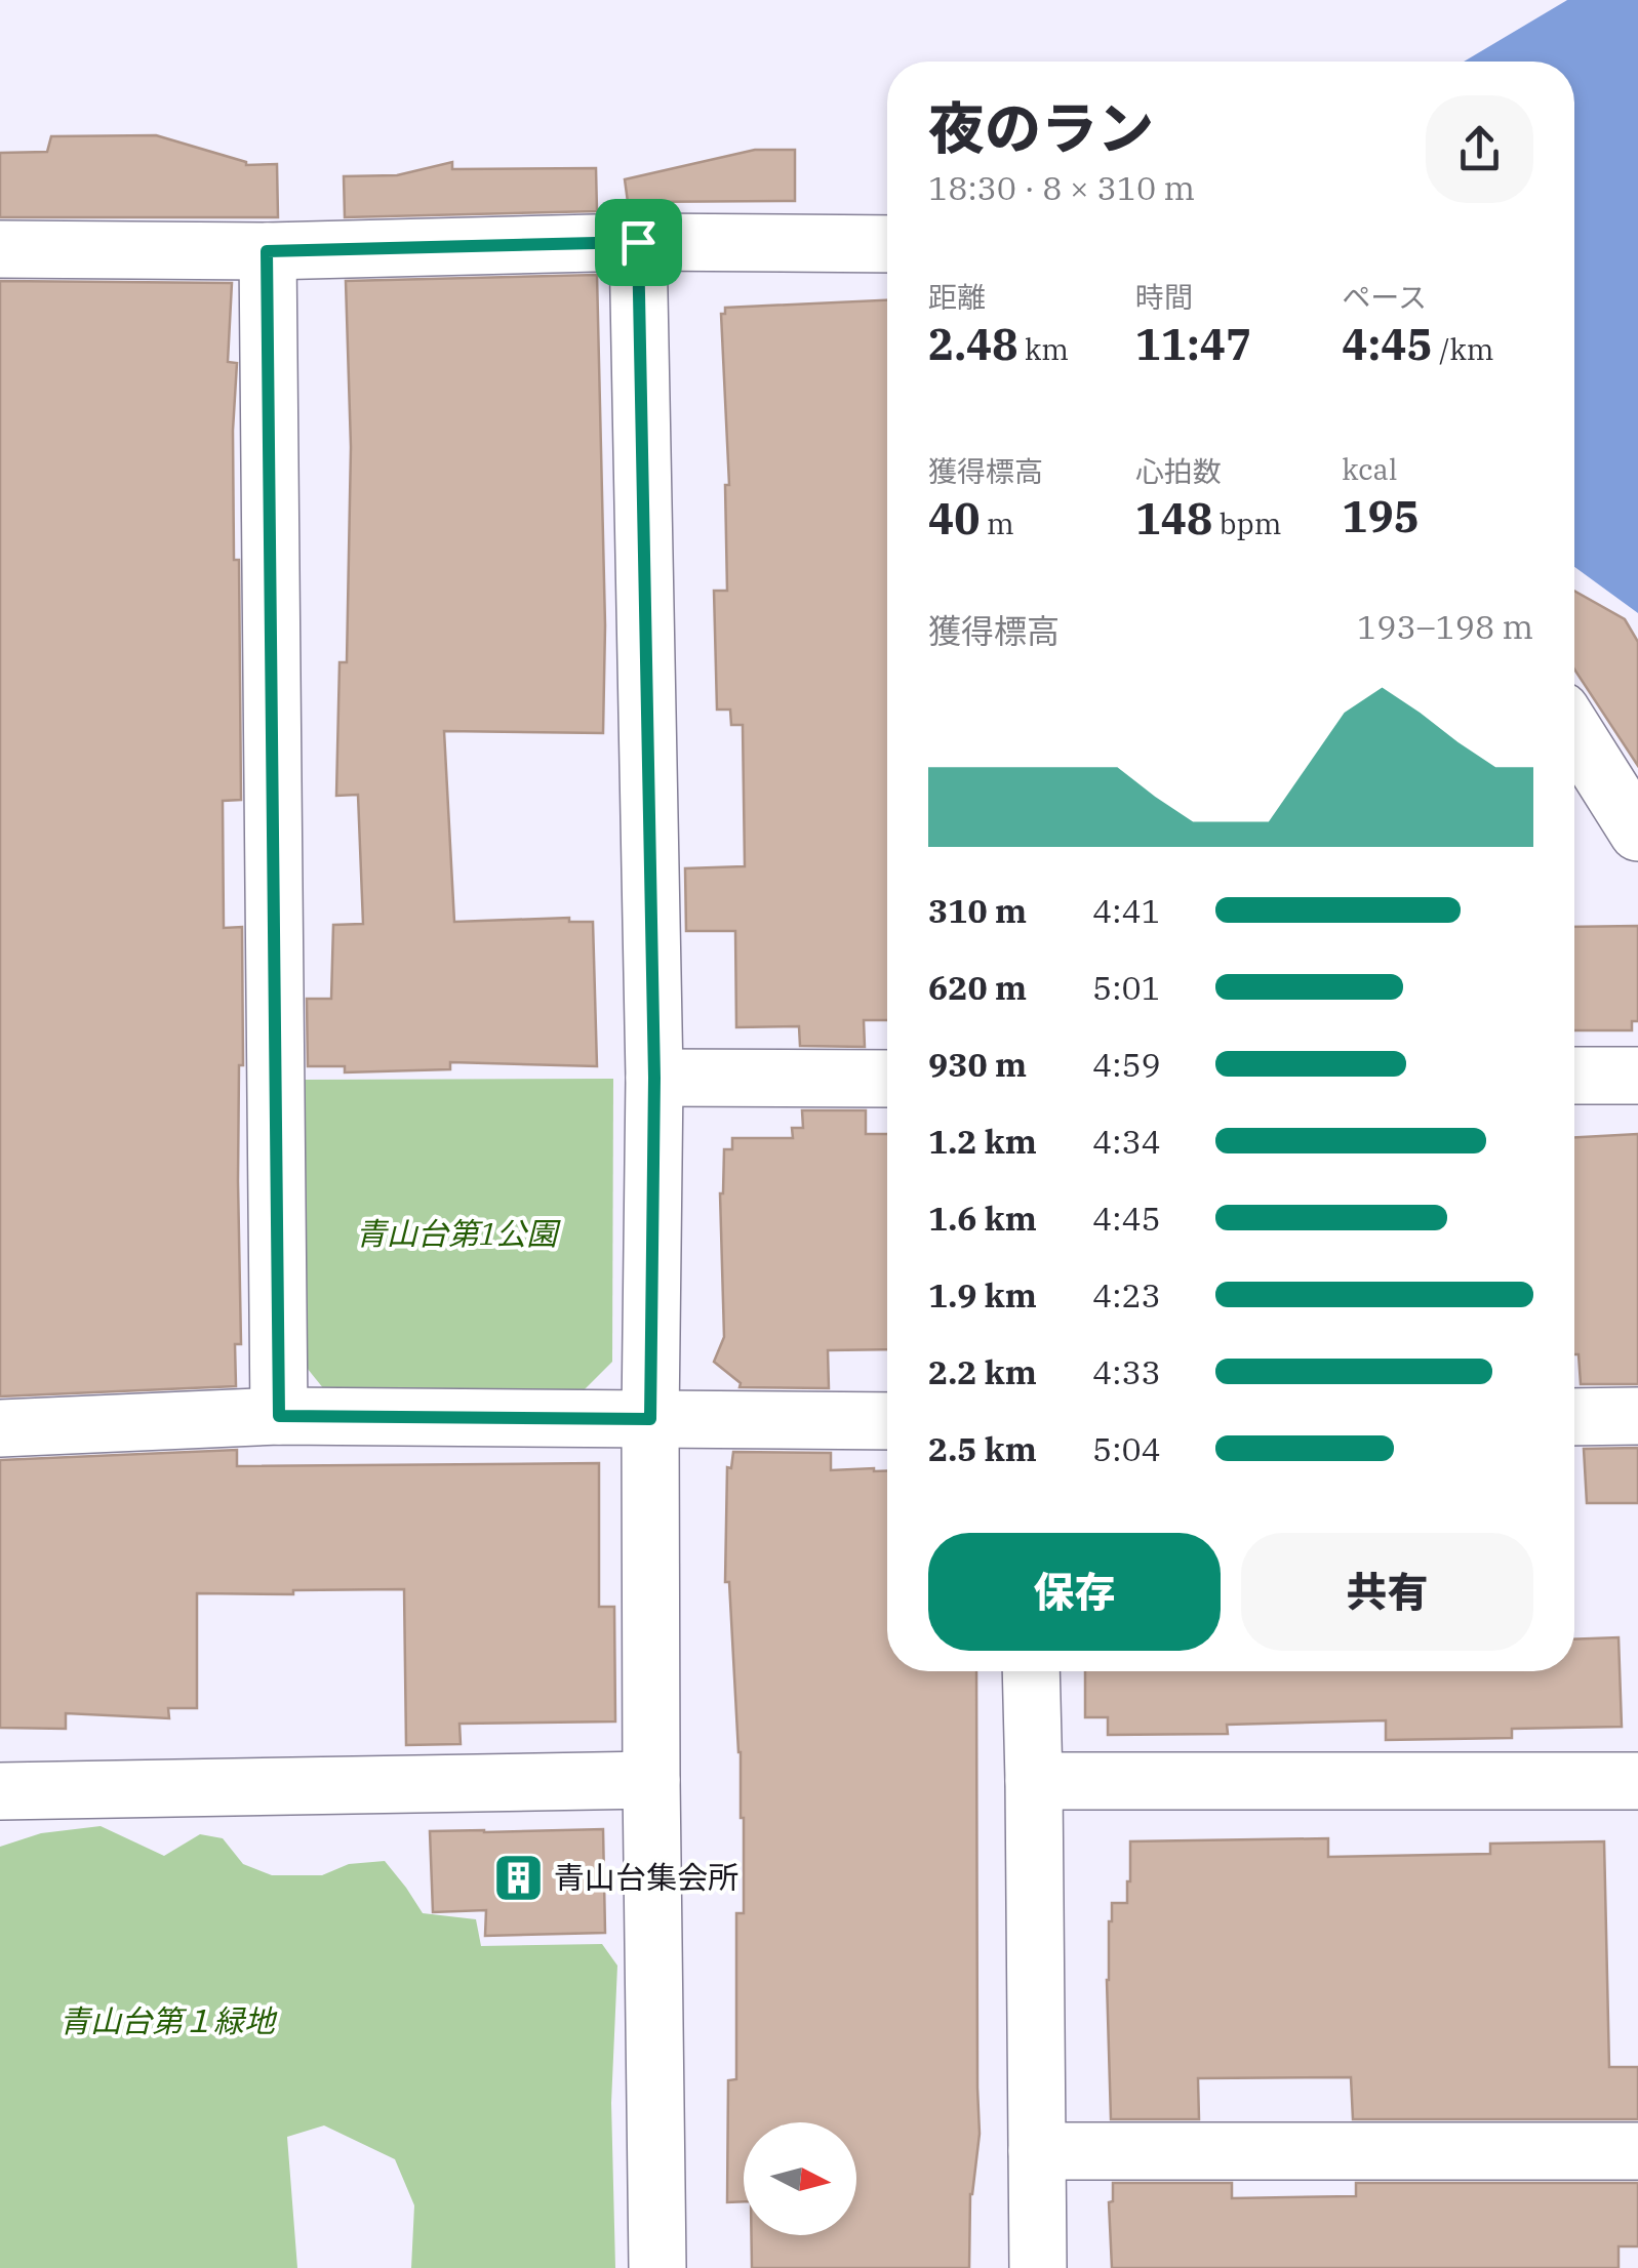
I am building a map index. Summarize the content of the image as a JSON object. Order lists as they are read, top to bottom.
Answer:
{
  "parks": ["青山台第1公園", "青山台第１緑地"],
  "places": {
    "building": ["青山台集会所"]
  },
  "north": "right",
  "page": {
    "heading": ["夜のラン", "18:30 · 8 × 310 m"],
    "stats": [
      ["距離", "2.48 km"],
      ["時間", "11:47"],
      ["ペース", "4:45 /km"],
      ["獲得標高", "40 m"],
      ["心拍数", "148 bpm"],
      ["kcal", "195"]
    ],
    "chart": ["獲得標高", "193–198 m"],
    "list": [
      {
        "name": "310 m",
        "note": "4:41"
      },
      {
        "name": "620 m",
        "note": "5:01"
      },
      {
        "name": "930 m",
        "note": "4:59"
      },
      {
        "name": "1.2 km",
        "note": "4:34"
      },
      {
        "name": "1.6 km",
        "note": "4:45"
      },
      {
        "name": "1.9 km",
        "note": "4:23"
      },
      {
        "name": "2.2 km",
        "note": "4:33"
      },
      {
        "name": "2.5 km",
        "note": "5:04"
      }
    ],
    "buttons": ["保存", "共有"]
  }
}
